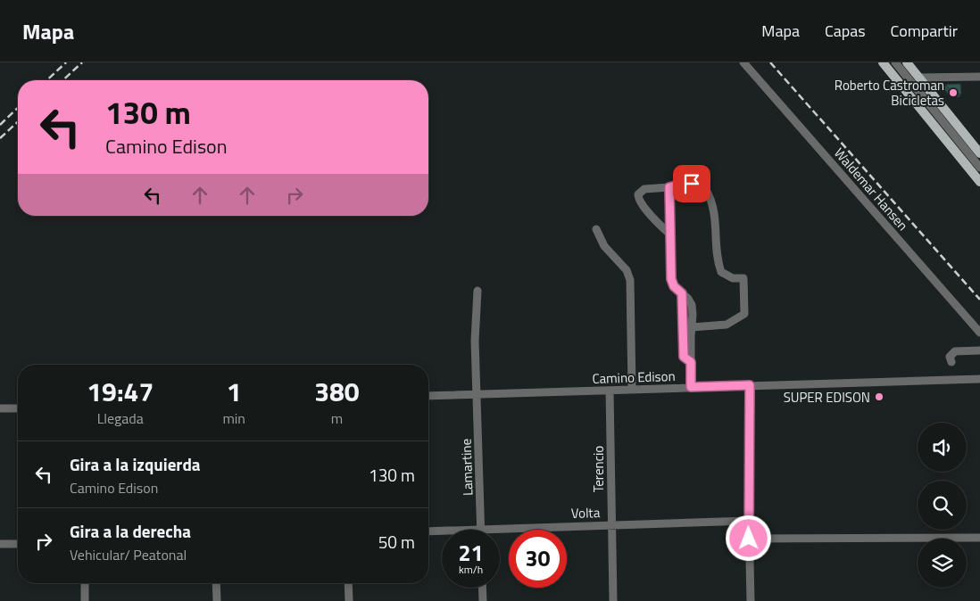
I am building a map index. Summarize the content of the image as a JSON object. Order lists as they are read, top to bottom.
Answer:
{
  "streets": {
    "street": [
      "Waldemar Hansen",
      "Camino Edison",
      "Lamartine",
      "Terencio",
      "Volta"
    ]
  },
  "crossings": [
    ["Camino Edison", "Lamartine"],
    ["Camino Edison", "Terencio"],
    ["Lamartine", "Volta"],
    ["Terencio", "Volta"]
  ],
  "places": ["Roberto Castroman Bicicletas", "SUPER EDISON"],
  "page": {
    "header": "Mapa",
    "nav": ["Mapa", "Capas", "Compartir"],
    "turn": ["130 m", "Camino Edison"],
    "eta": [
      "19:47",
      "Llegada",
      "1",
      "min",
      "380",
      "m"
    ],
    "list": [
      {
        "name": "Gira a la izquierda",
        "note": "Camino Edison",
        "value": "130 m"
      },
      {
        "name": "Gira a la derecha",
        "note": "Vehicular/ Peatonal",
        "value": "50 m"
      }
    ],
    "speed": "21 km/h",
    "limit": "30"
  }
}
